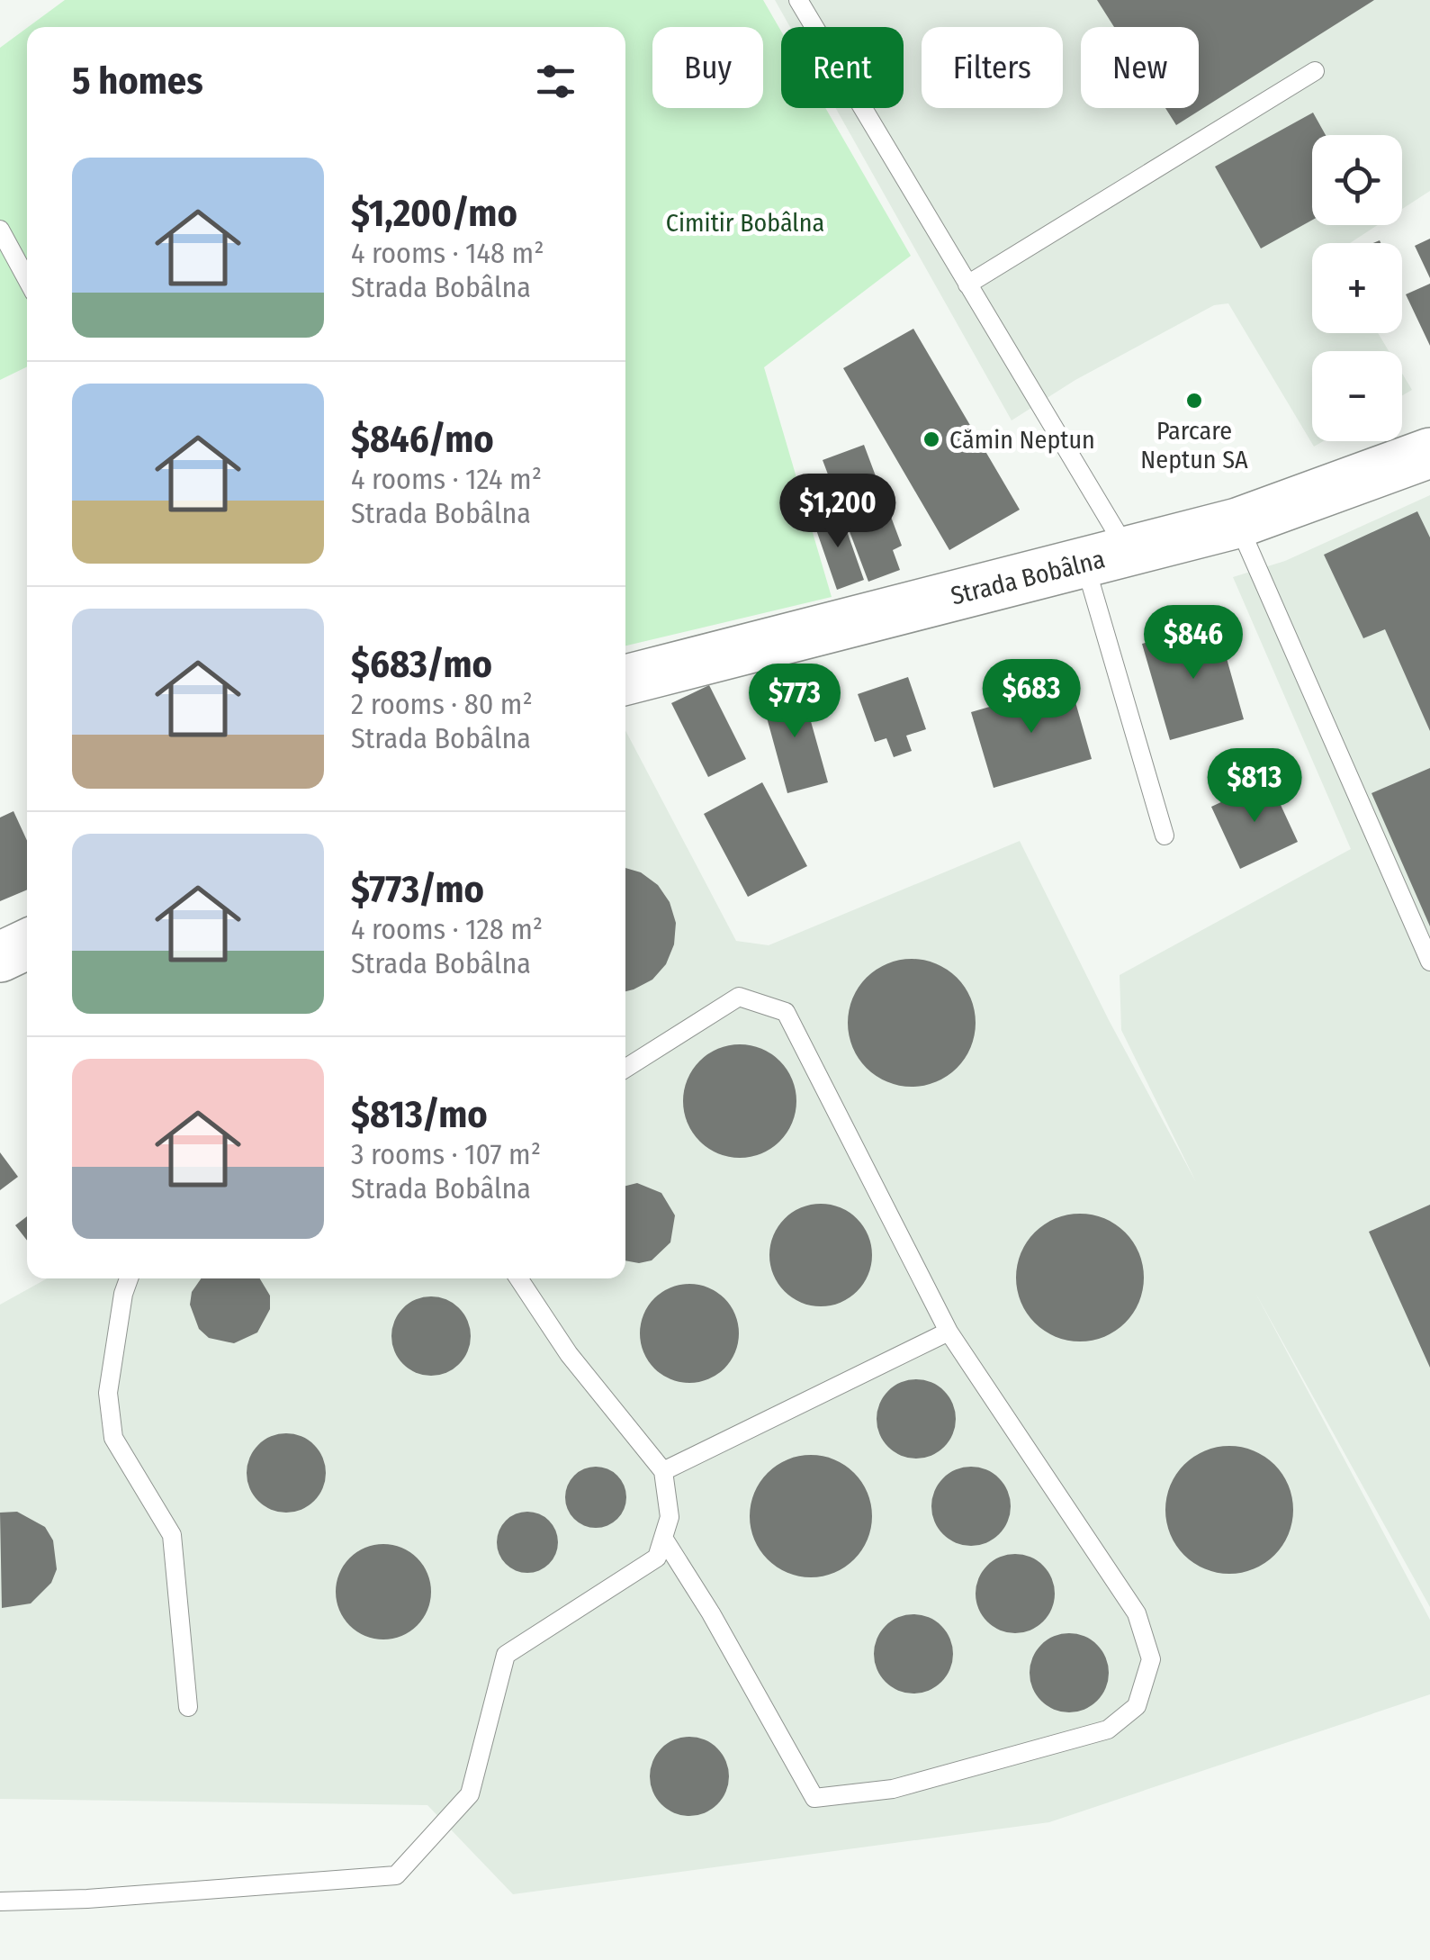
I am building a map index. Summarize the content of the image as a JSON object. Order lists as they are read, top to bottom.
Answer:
{
  "streets": {
    "main road": ["Strada Bobâlna"]
  },
  "parks": ["Cimitir Bobâlna"],
  "places": ["Parcare Neptun SA", "Cămin Neptun"],
  "page": {
    "chip": [
      "Buy",
      "Rent",
      "Filters",
      "New"
    ],
    "heading": "5 homes",
    "map_buttons": ["+", "−"],
    "list": [
      {
        "name": "$1,200/mo",
        "note": "4 rooms · 148 m² · Strada Bobâlna"
      },
      {
        "name": "$846/mo",
        "note": "4 rooms · 124 m² · Strada Bobâlna"
      },
      {
        "name": "$683/mo",
        "note": "2 rooms · 80 m² · Strada Bobâlna"
      },
      {
        "name": "$773/mo",
        "note": "4 rooms · 128 m² · Strada Bobâlna"
      },
      {
        "name": "$813/mo",
        "note": "3 rooms · 107 m² · Strada Bobâlna"
      }
    ],
    "price": [
      "$1,200",
      "$846",
      "$683",
      "$773",
      "$813"
    ]
  }
}
